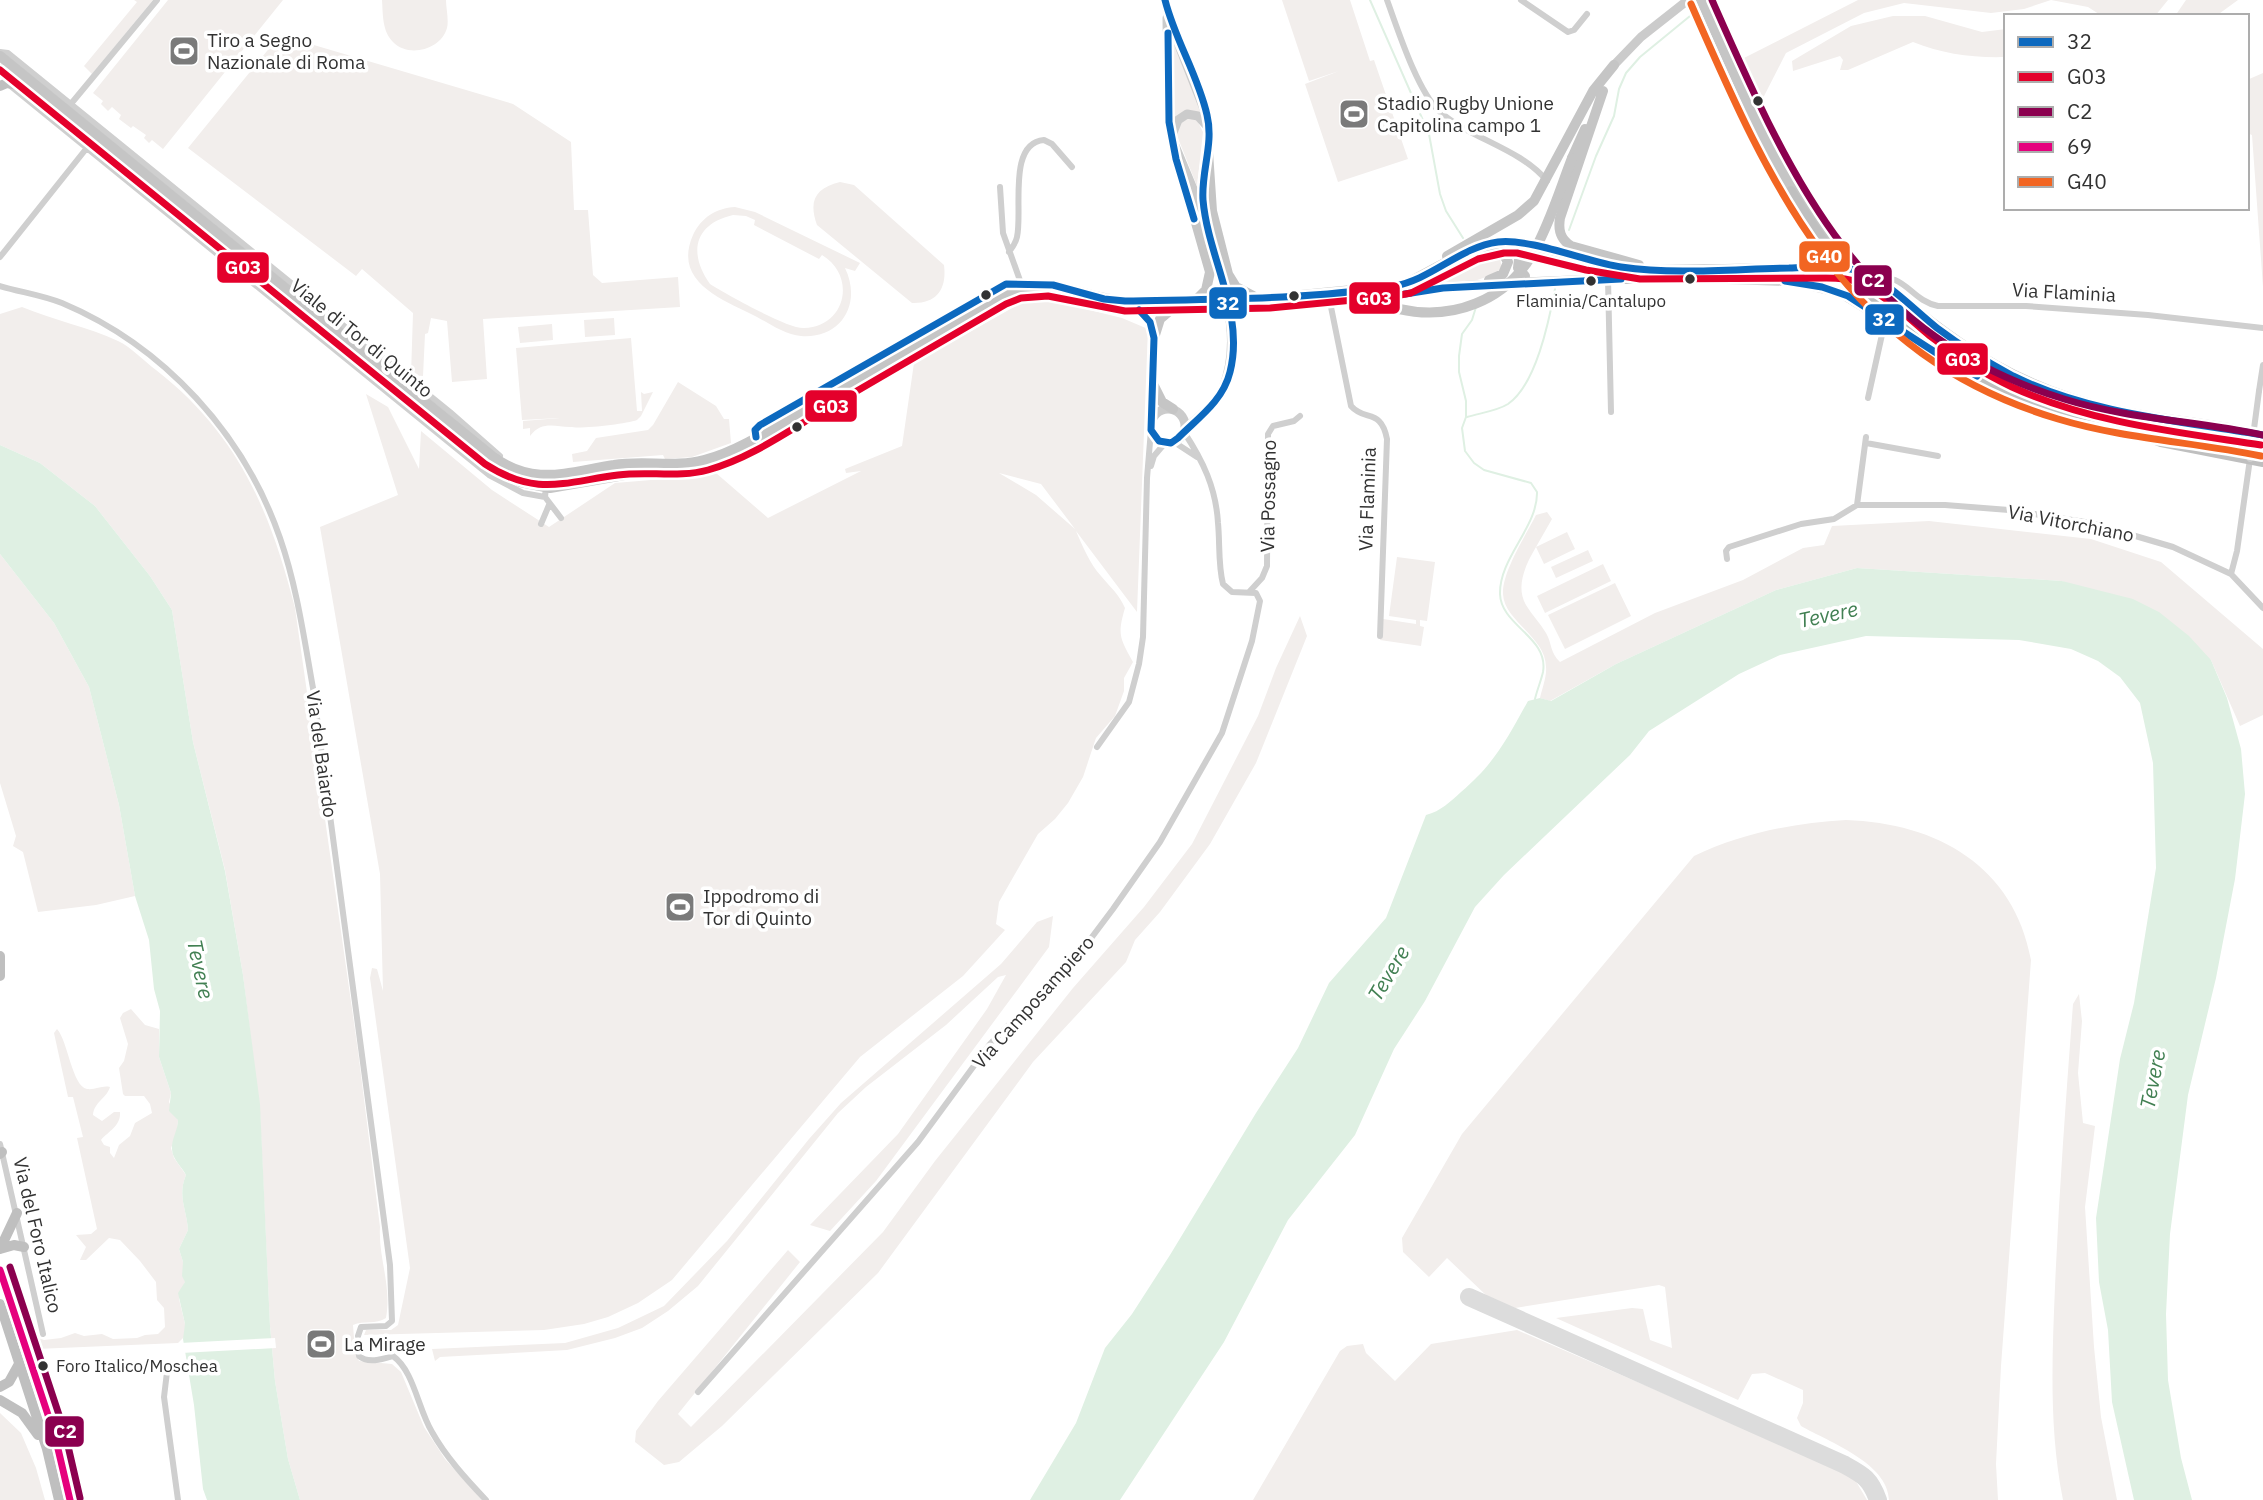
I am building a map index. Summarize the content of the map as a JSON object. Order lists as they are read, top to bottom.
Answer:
{
  "streets": {
    "highway": ["Via del Foro Italico"],
    "main road": ["Viale di Tor di Quinto"],
    "street": [
      "Via Flaminia",
      "Via Possagno",
      "Via Vitorchiano",
      "Via del Baiardo",
      "Via Camposampiero"
    ]
  },
  "crossings": [
    ["Via Possagno", "Via Camposampiero"]
  ],
  "water": ["Tevere"],
  "places": {
    "sports": [
      "Tiro a Segno Nazionale di Roma",
      "Stadio Rugby Unione Capitolina campo 1",
      "Ippodromo di Tor di Quinto",
      "La Mirage"
    ],
    "other": ["Flaminia/Cantalupo", "Foro Italico/Moschea"]
  },
  "lines": [
    "transit line 32",
    "transit line C2",
    "transit line G40",
    "transit line G03",
    "transit line 69"
  ],
  "legend": [
    "32",
    "G03",
    "C2",
    "69",
    "G40"
  ]
}
